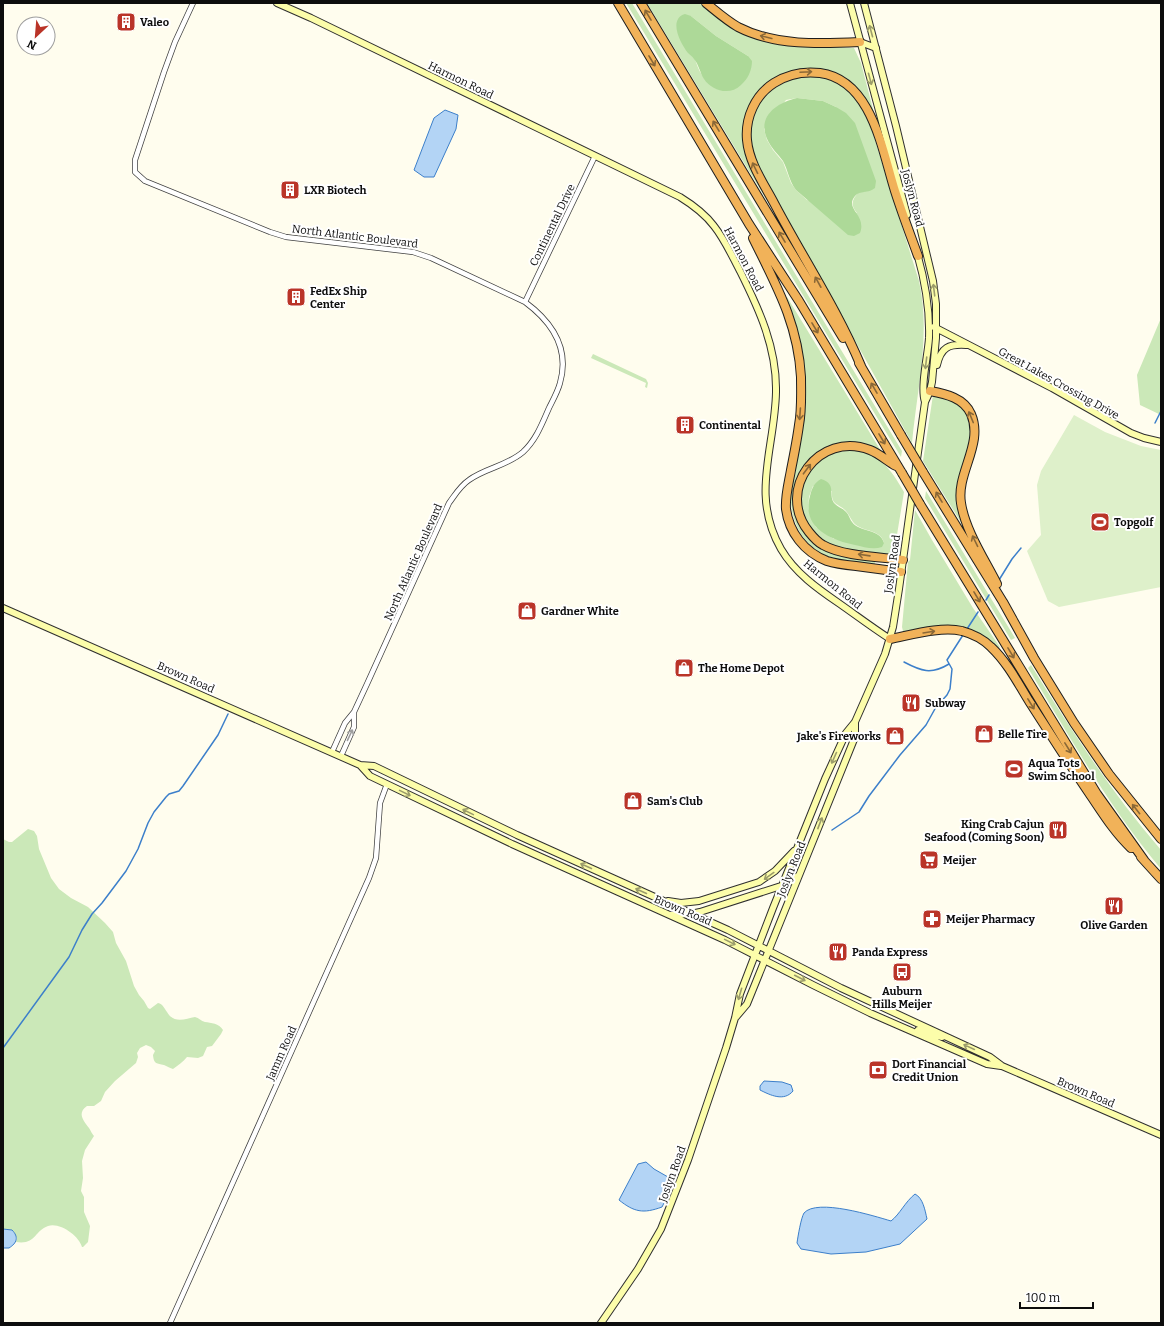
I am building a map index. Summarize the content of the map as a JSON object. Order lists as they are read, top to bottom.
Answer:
{
  "streets": {
    "main road": [
      "Harmon Road",
      "Joslyn Road",
      "Great Lakes Crossing Drive",
      "Brown Road"
    ],
    "street": ["Continental Drive", "North Atlantic Boulevard", "Jamm Road"]
  },
  "crossings": [
    ["Harmon Road", "Joslyn Road"],
    ["Harmon Road", "Continental Drive"],
    ["Joslyn Road", "Great Lakes Crossing Drive"],
    ["Joslyn Road", "Brown Road"],
    ["Continental Drive", "North Atlantic Boulevard"],
    ["North Atlantic Boulevard", "Brown Road"],
    ["Brown Road", "Jamm Road"]
  ],
  "places": {
    "building": [
      "Valeo",
      "LXR Biotech",
      "FedEx Ship Center",
      "Continental"
    ],
    "sports": ["Topgolf", "Aqua Tots Swim School"],
    "shop": [
      "Gardner White",
      "The Home Depot",
      "Belle Tire",
      "Jake's Fireworks",
      "Sam's Club"
    ],
    "restaurant": [
      "Subway",
      "King Crab Cajun Seafood (Coming Soon)",
      "Olive Garden",
      "Panda Express"
    ],
    "supermarket": ["Meijer"],
    "pharmacy": ["Meijer Pharmacy"],
    "bus stop": ["Auburn Hills Meijer"],
    "bank": ["Dort Financial Credit Union"]
  },
  "scale_bar": "100 m",
  "north": "bottom left"
}
